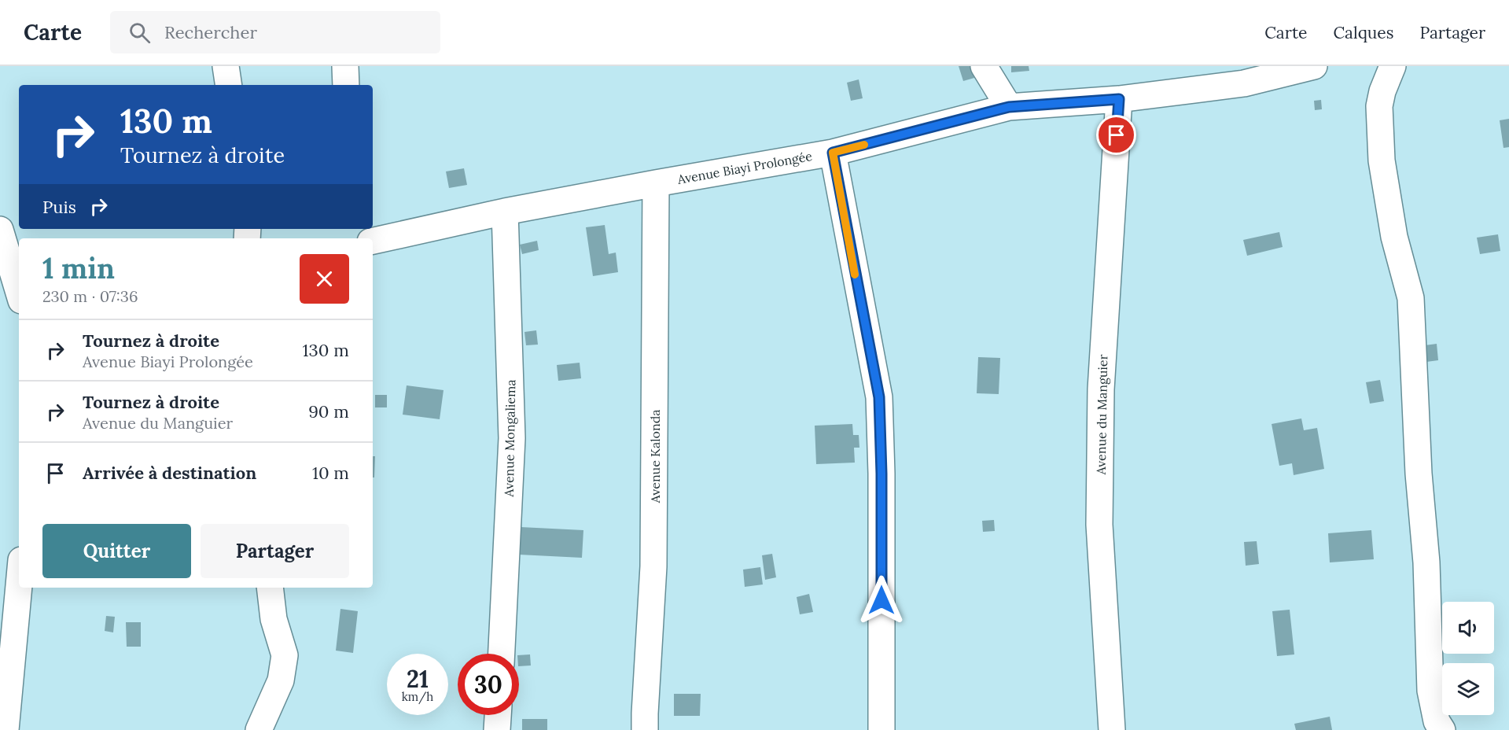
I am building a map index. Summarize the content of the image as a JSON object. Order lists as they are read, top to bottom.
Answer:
{
  "streets": {
    "street": [
      "Avenue Biayi Prolongée",
      "Avenue du Manguier",
      "Avenue Mongaliema",
      "Avenue Kalonda"
    ]
  },
  "crossings": [
    ["Avenue Biayi Prolongée", "Avenue du Manguier"],
    ["Avenue Biayi Prolongée", "Avenue Mongaliema"],
    ["Avenue Biayi Prolongée", "Avenue Kalonda"]
  ],
  "page": {
    "header": "Carte",
    "search": "Rechercher",
    "nav": ["Carte", "Calques", "Partager"],
    "turn": ["130 m", "Tournez à droite"],
    "then": "Puis",
    "heading": ["1 min", "230 m · 07:36"],
    "list": [
      {
        "name": "Tournez à droite",
        "note": "Avenue Biayi Prolongée",
        "value": "130 m"
      },
      {
        "name": "Tournez à droite",
        "note": "Avenue du Manguier",
        "value": "90 m"
      },
      {
        "name": "Arrivée à destination",
        "value": "10 m"
      }
    ],
    "buttons": ["Quitter", "Partager"],
    "speed": "21 km/h",
    "limit": "30"
  }
}
